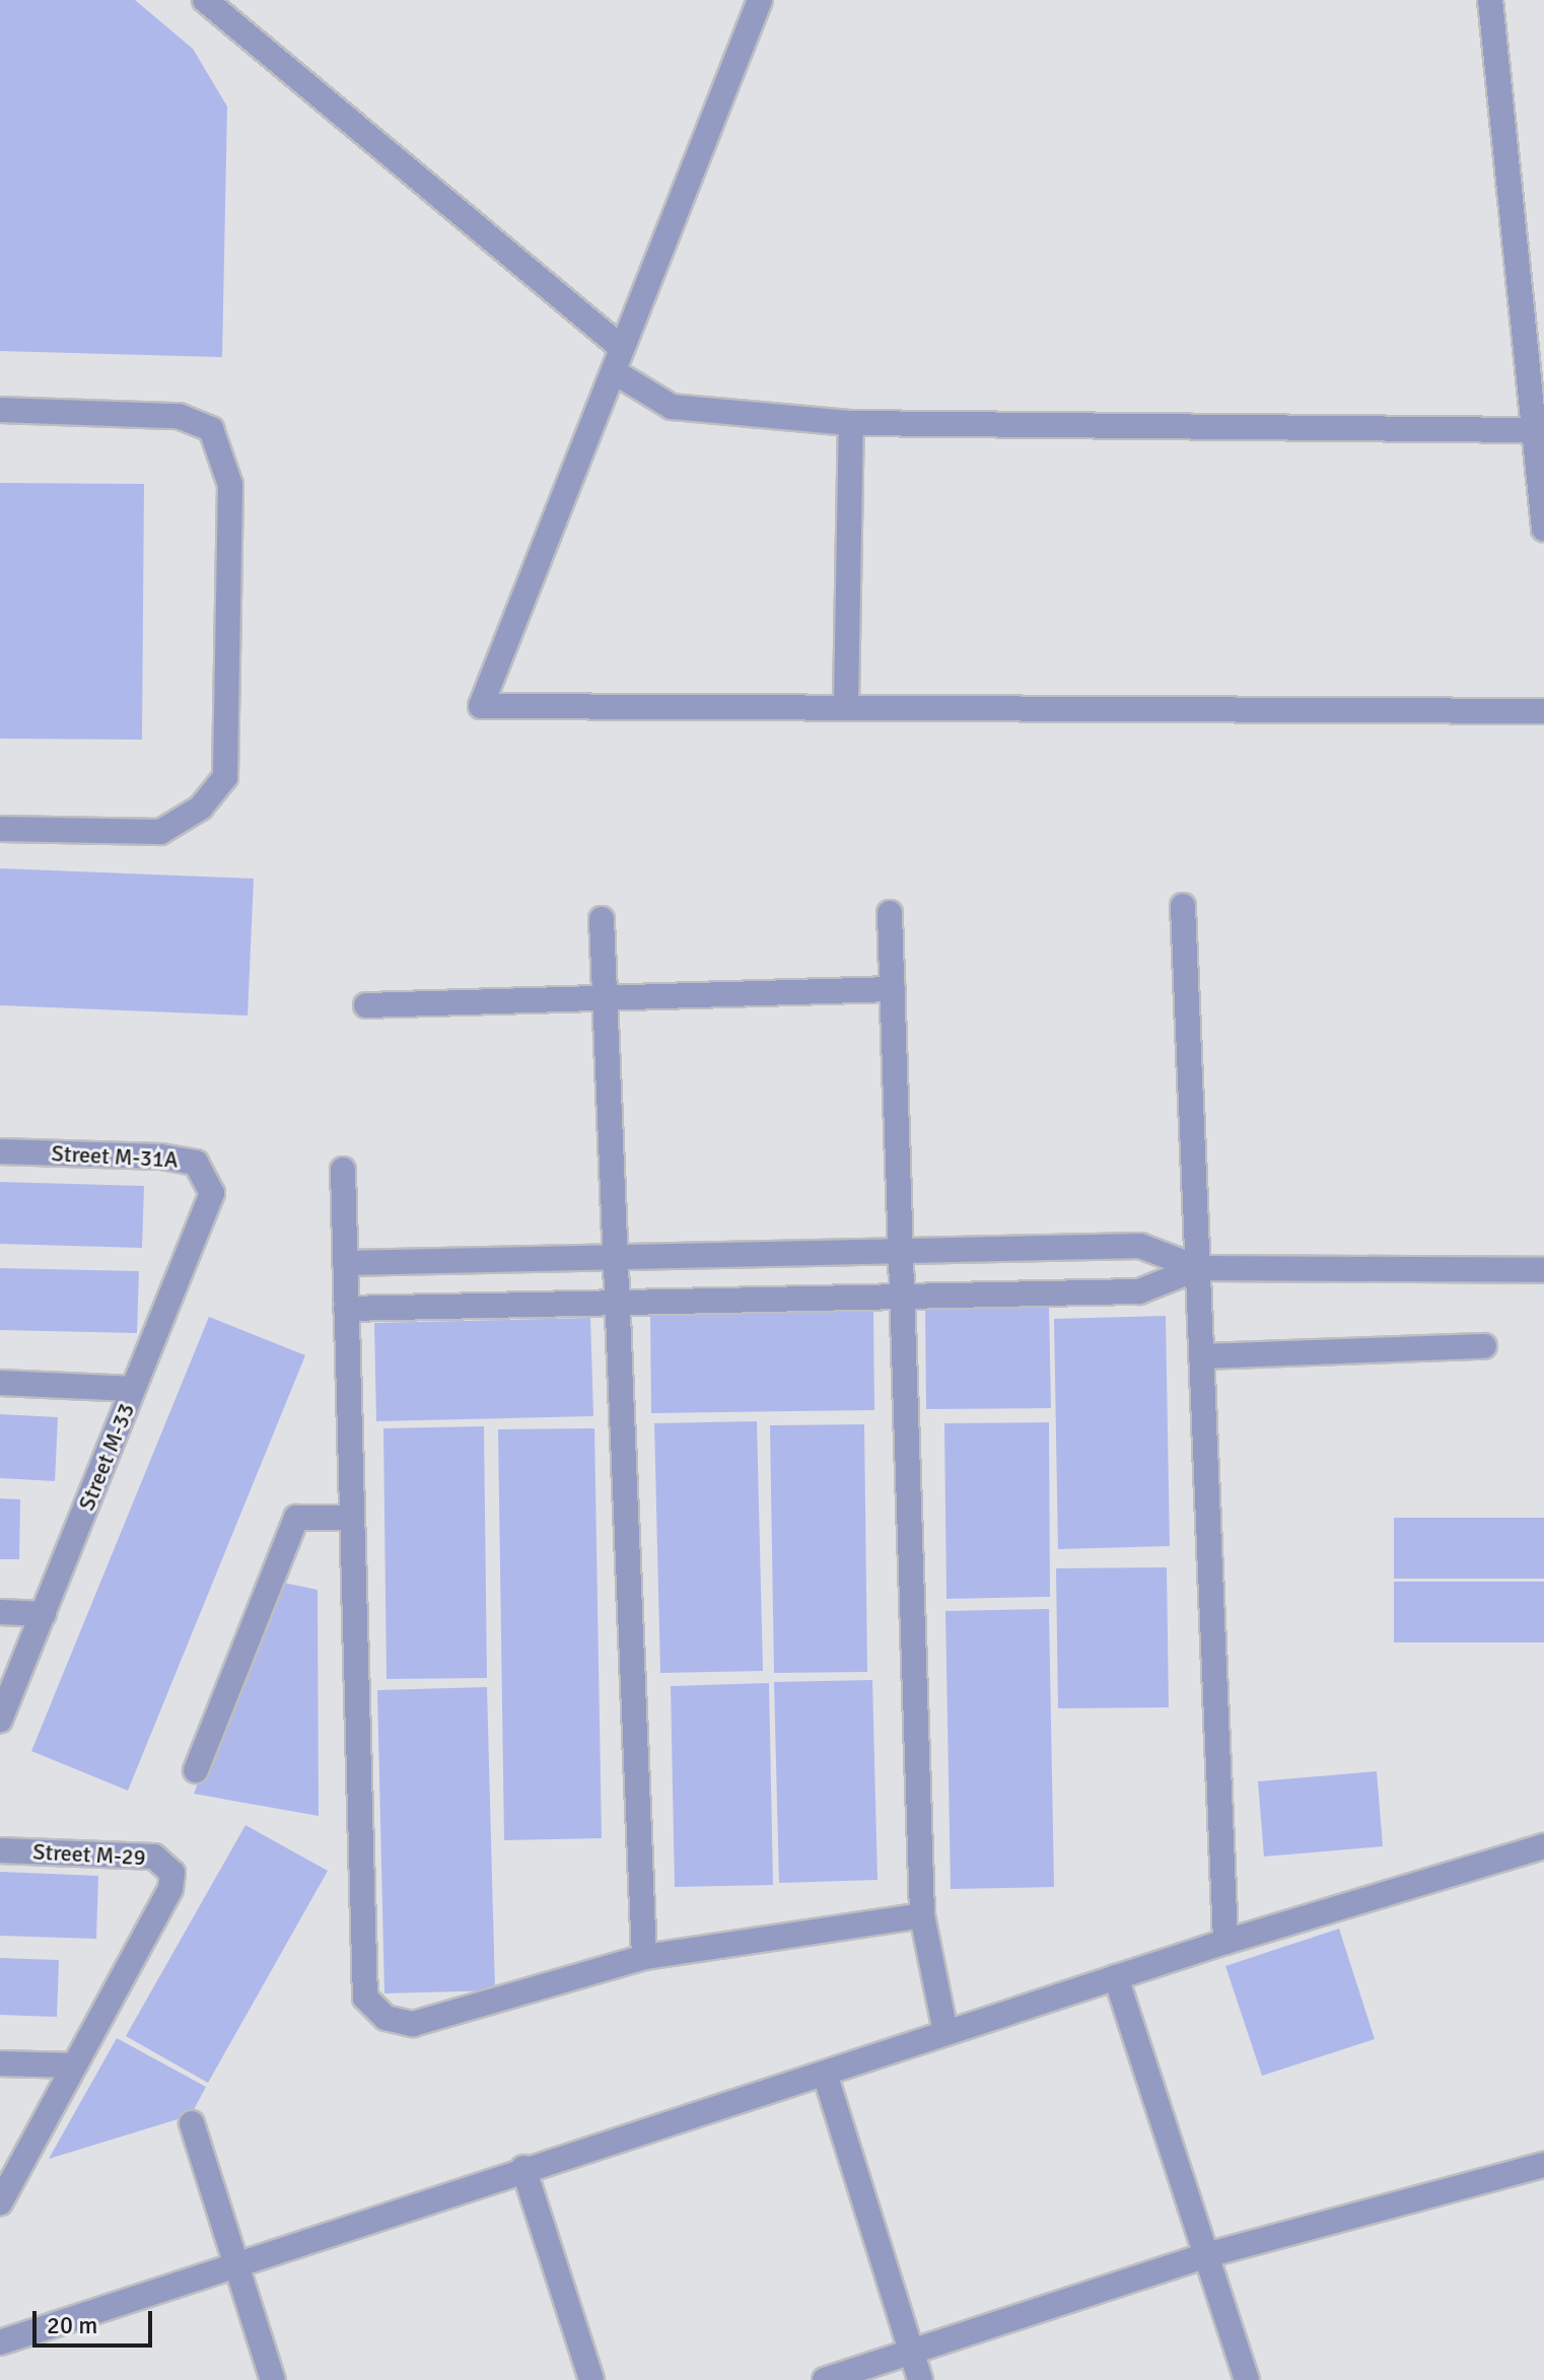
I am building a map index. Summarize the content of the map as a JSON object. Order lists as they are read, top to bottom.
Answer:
{
  "streets": {
    "street": ["Street M-31A", "Street M-33", "Street M-29"]
  },
  "crossings": [
    ["Street M-31A", "Street M-33"]
  ],
  "scale_bar": "20 m"
}
